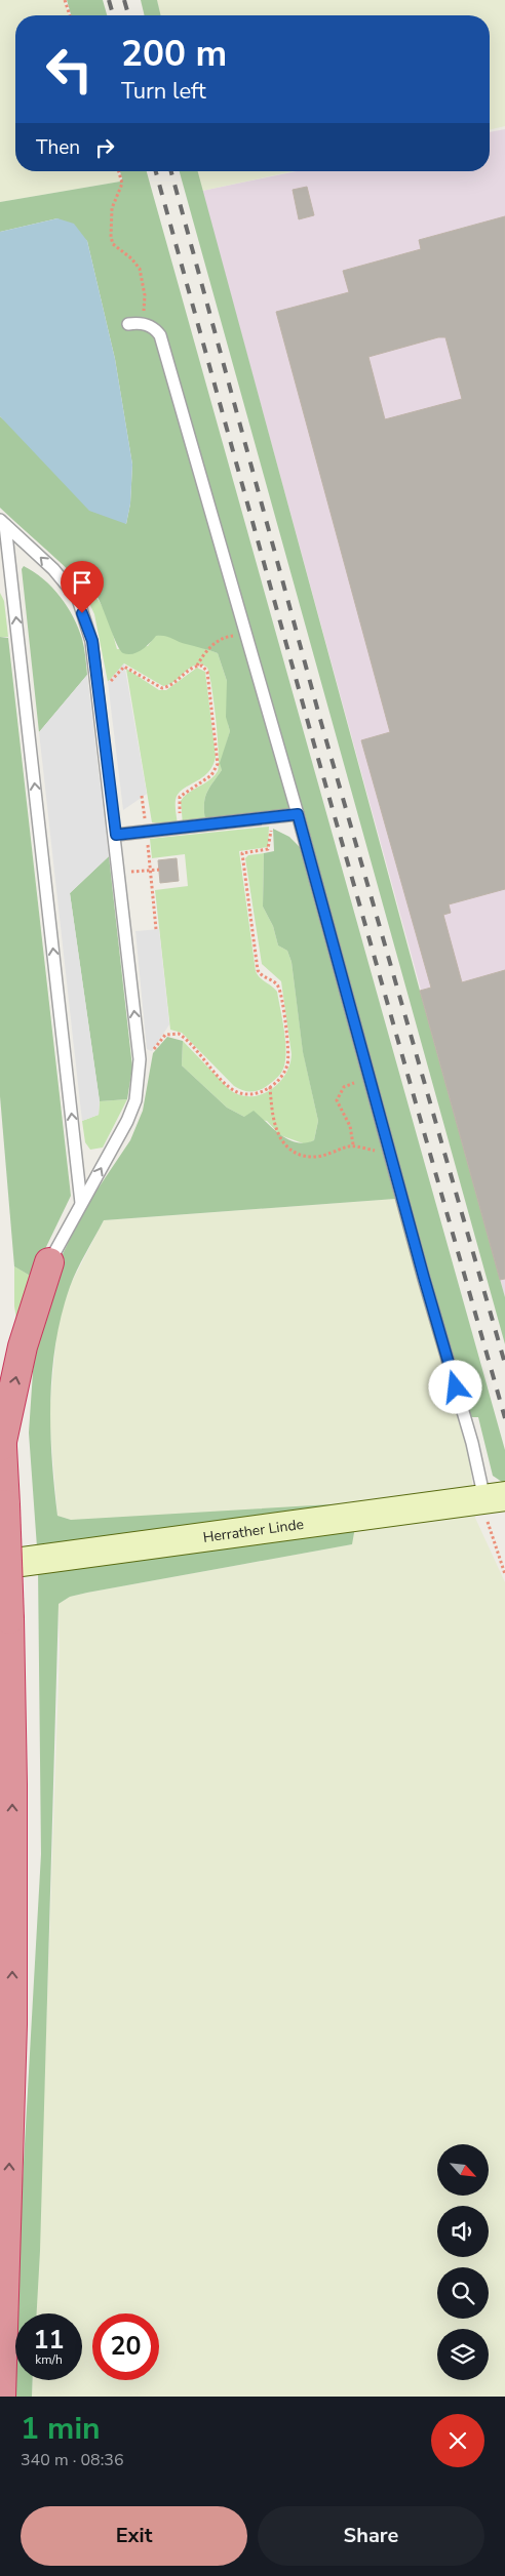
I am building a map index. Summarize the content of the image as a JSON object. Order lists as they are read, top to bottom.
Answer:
{
  "streets": {
    "street": ["Herrather Linde"]
  },
  "north": "bottom right",
  "page": {
    "turn": ["200 m", "Turn left"],
    "then": "Then",
    "speed": "11 km/h",
    "limit": "20",
    "heading": ["1 min", "340 m · 08:36"],
    "buttons": ["Exit", "Share"]
  }
}
